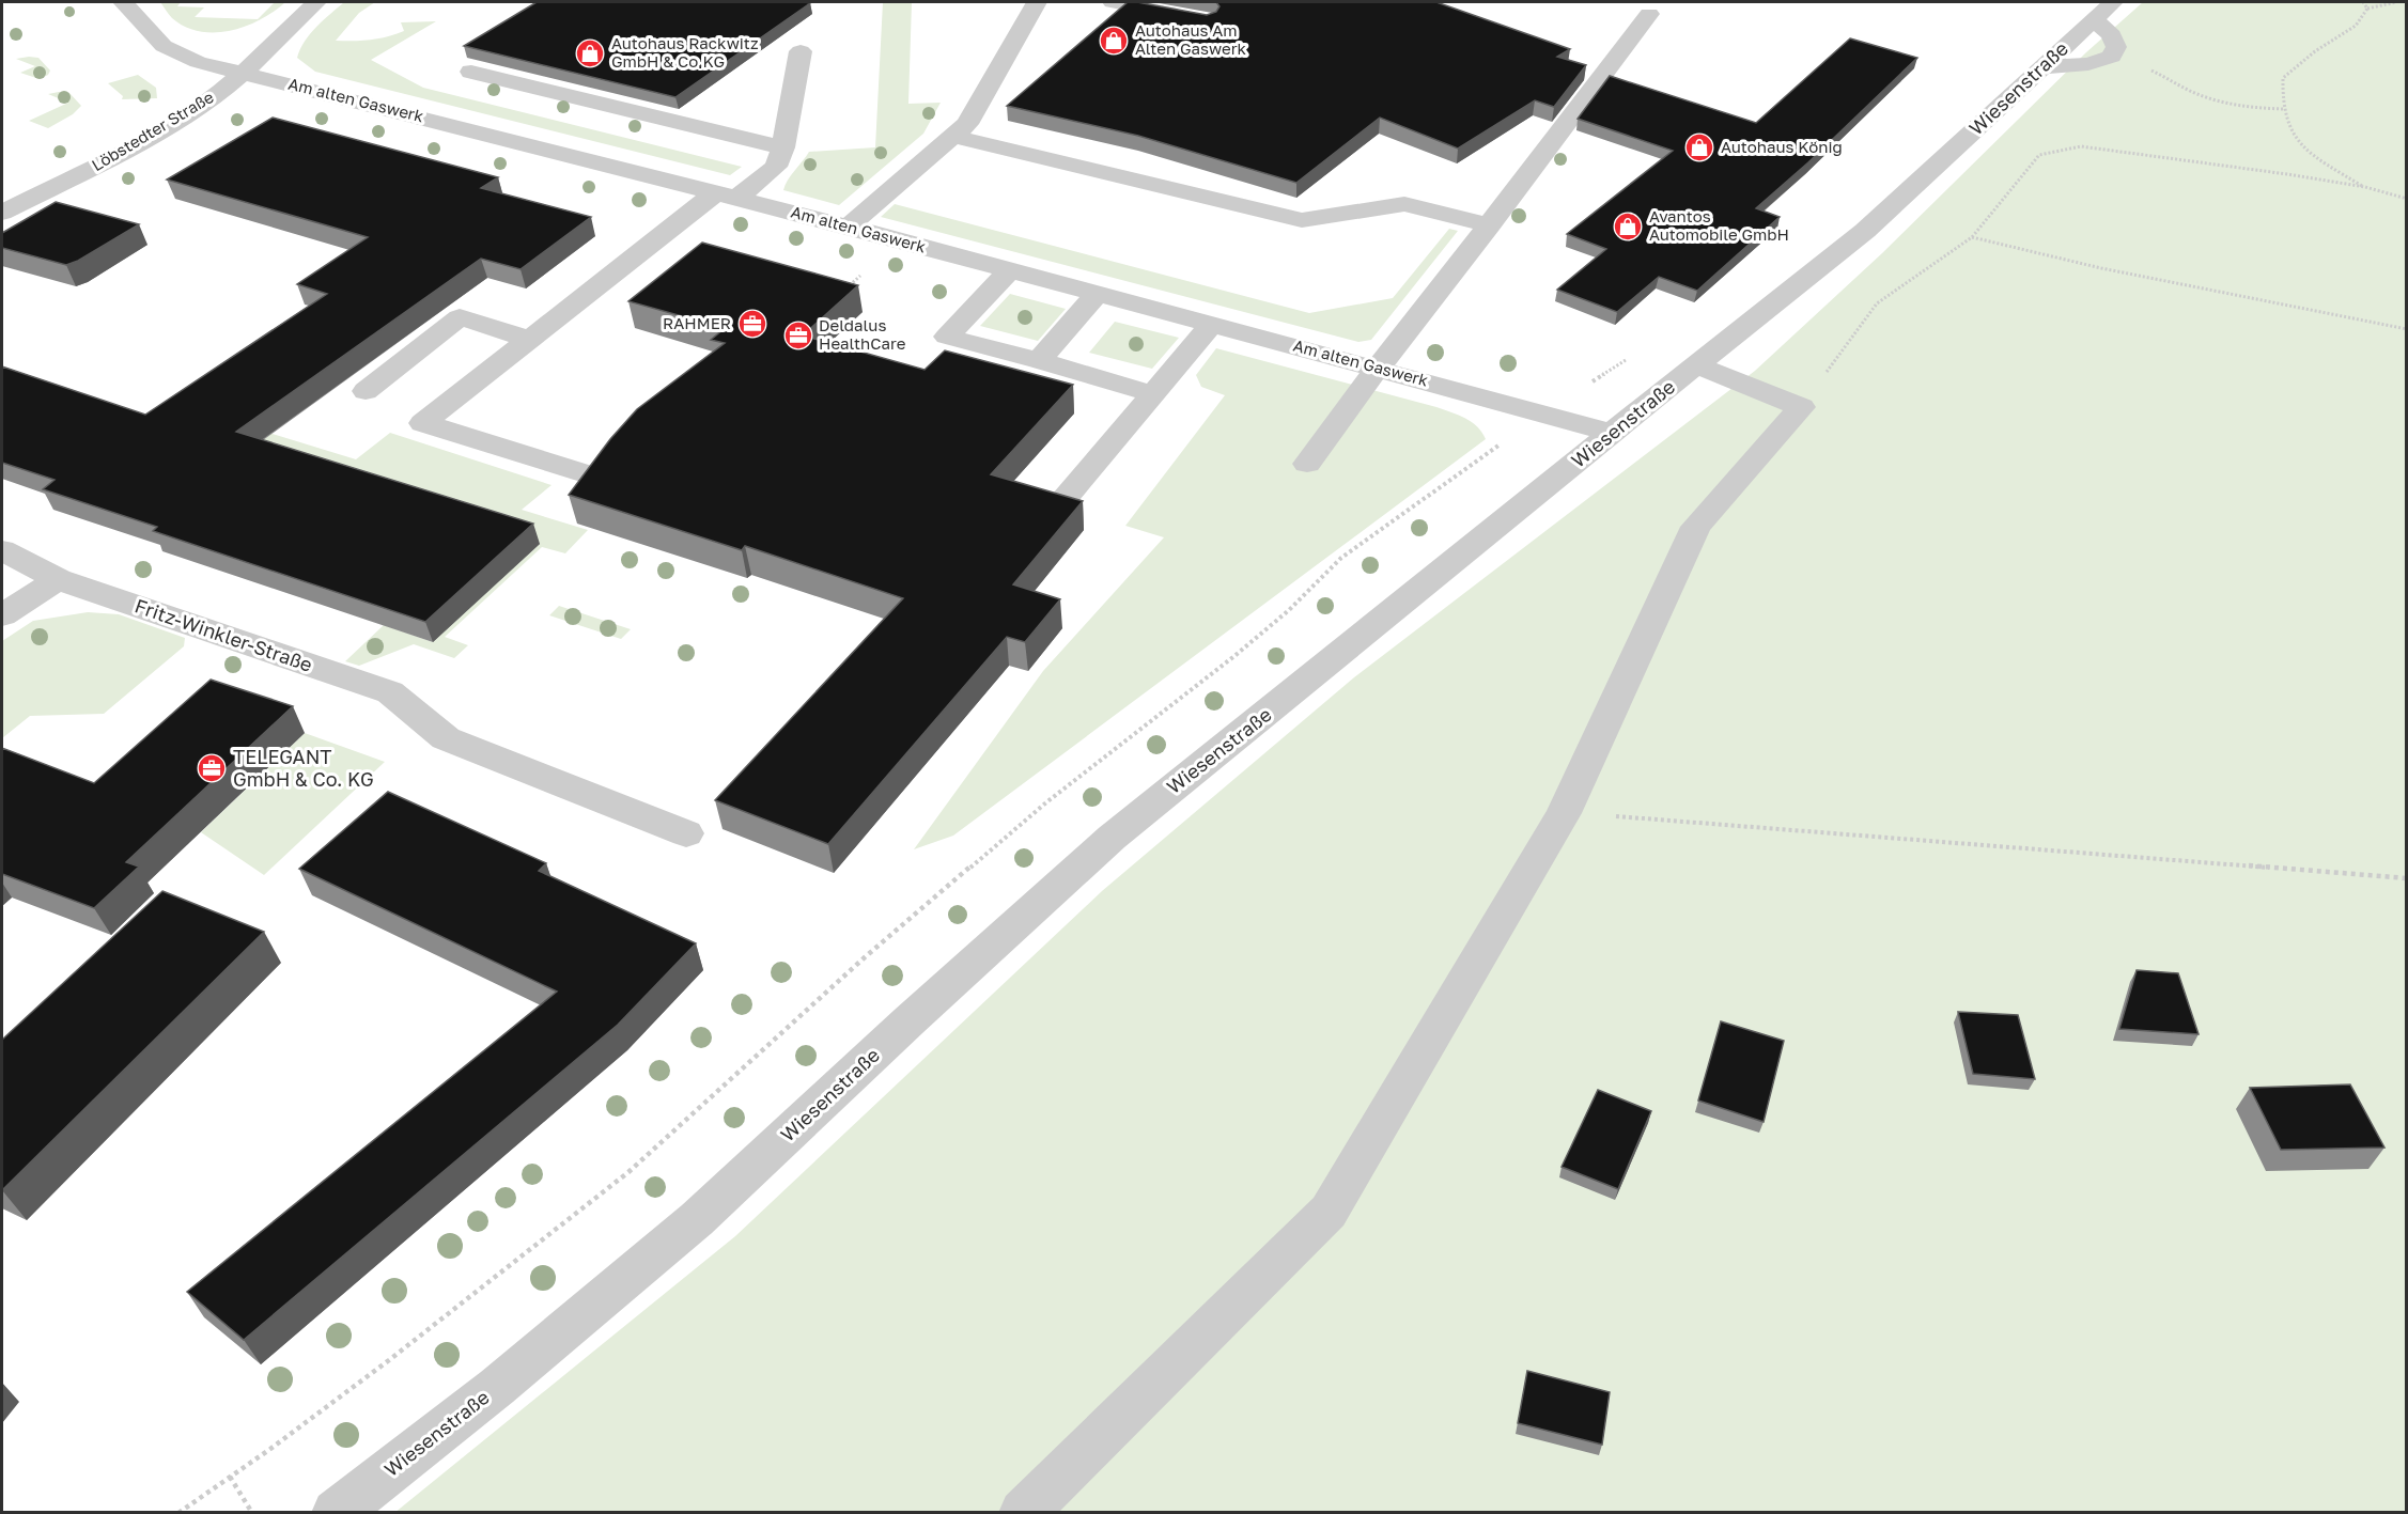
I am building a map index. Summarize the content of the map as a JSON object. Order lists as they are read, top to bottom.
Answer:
{
  "streets": {
    "street": [
      "Wiesenstraße",
      "Am alten Gaswerk",
      "Löbstedter Straße",
      "Fritz-Winkler-Straße"
    ]
  },
  "crossings": [
    ["Wiesenstraße", "Am alten Gaswerk"],
    ["Am alten Gaswerk", "Löbstedter Straße"]
  ],
  "places": {
    "shop": [
      "Autohaus Am Alten Gaswerk",
      "Autohaus Rackwitz GmbH & Co.KG",
      "Autohaus König",
      "Avantos Automobile GmbH"
    ],
    "office": ["RAHMER", "Deldalus HealthCare", "TELEGANT GmbH & Co. KG"]
  }
}
